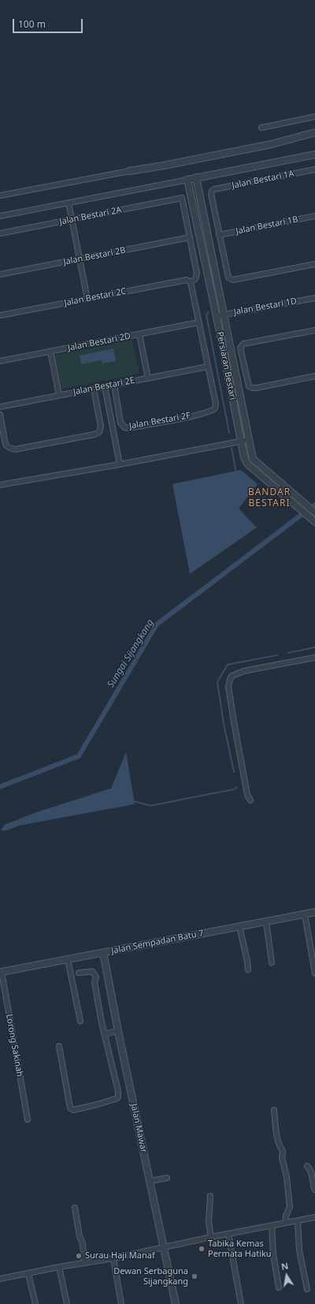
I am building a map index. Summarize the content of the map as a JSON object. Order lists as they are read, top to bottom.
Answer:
{
  "streets": {
    "street": [
      "Jalan Bestari 1A",
      "Jalan Bestari 2A",
      "Jalan Bestari 1B",
      "Jalan Bestari 2B",
      "Jalan Bestari 2C",
      "Jalan Bestari 1D",
      "Jalan Bestari 2D",
      "Persiaran Bestari",
      "Jalan Bestari 2E",
      "Jalan Bestari 2F",
      "Jalan Sempadan Batu 7",
      "Lorong Sakinah",
      "Jalan Mawar"
    ]
  },
  "crossings": [
    ["Jalan Bestari 1A", "Jalan Bestari 1B"],
    ["Jalan Bestari 2A", "Jalan Bestari 2B"],
    ["Jalan Bestari 1D", "Persiaran Bestari"],
    ["Jalan Bestari 2E", "Jalan Bestari 2F"],
    ["Jalan Sempadan Batu 7", "Lorong Sakinah"],
    ["Jalan Sempadan Batu 7", "Jalan Mawar"]
  ],
  "districts": ["BANDAR BESTARI"],
  "water": ["Sungai Sijangkang"],
  "places": ["Tabika Kemas Permata Hatiku", "Surau Haji Manaf", "Dewan Serbaguna Sijangkang"],
  "scale_bar": "100 m",
  "north": "top"
}
